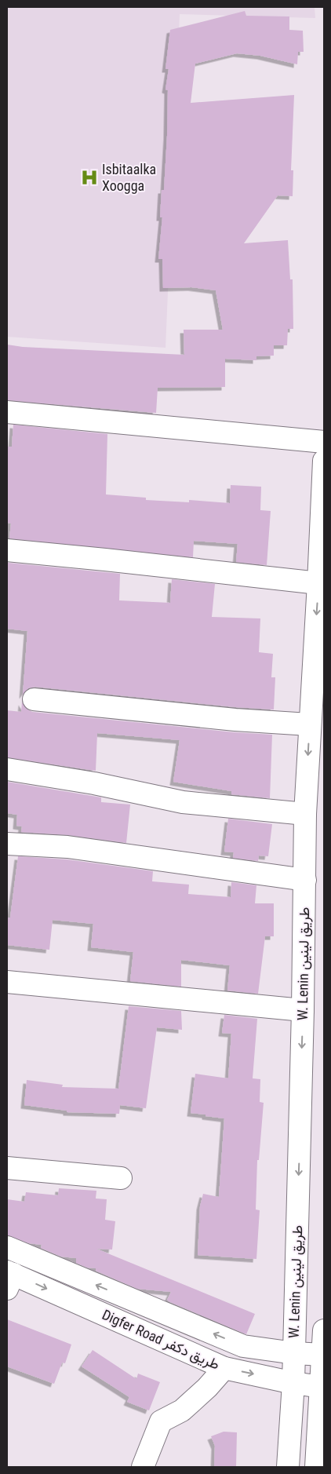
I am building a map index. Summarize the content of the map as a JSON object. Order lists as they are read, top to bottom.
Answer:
{
  "streets": {
    "street": ["W. Lenin طريق لينين", "Digfer Road طريق دكفر"]
  },
  "crossings": [
    ["W. Lenin طريق لينين", "Digfer Road طريق دكفر"]
  ],
  "one_way": ["W. Lenin طريق لينين"],
  "places": {
    "hospital": ["Isbitaalka Xoogga"]
  }
}
